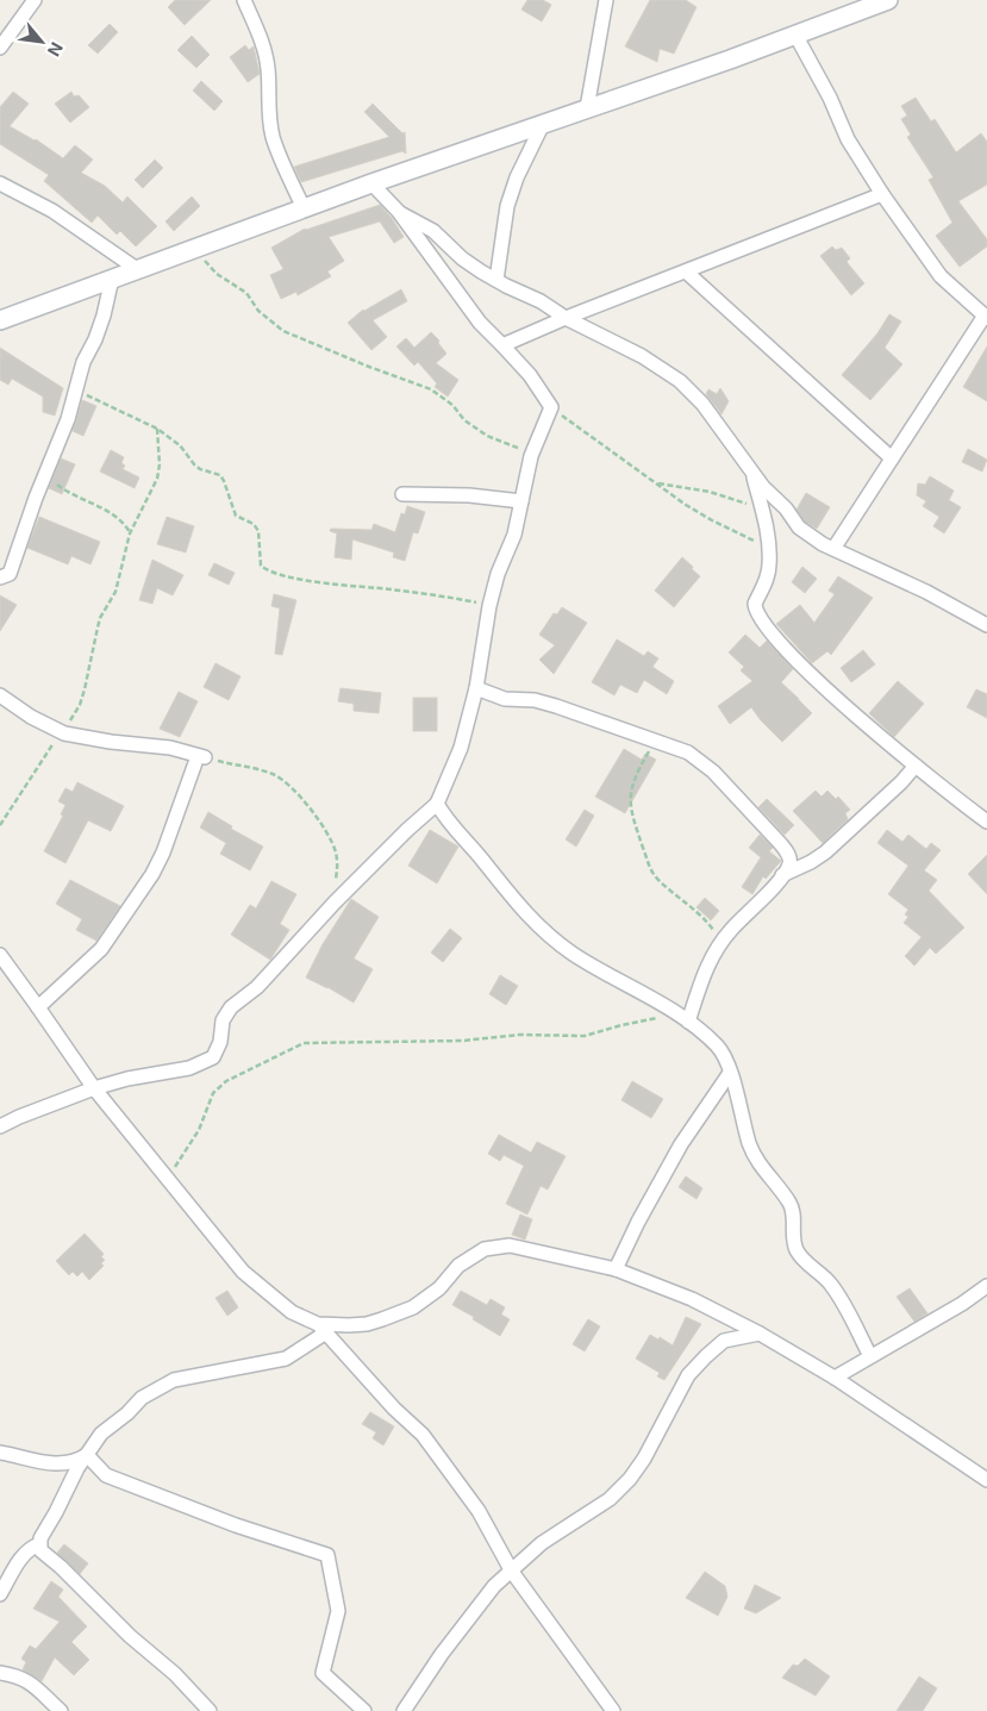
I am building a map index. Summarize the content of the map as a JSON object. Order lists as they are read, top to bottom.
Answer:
{
  "north": "bottom right"
}
